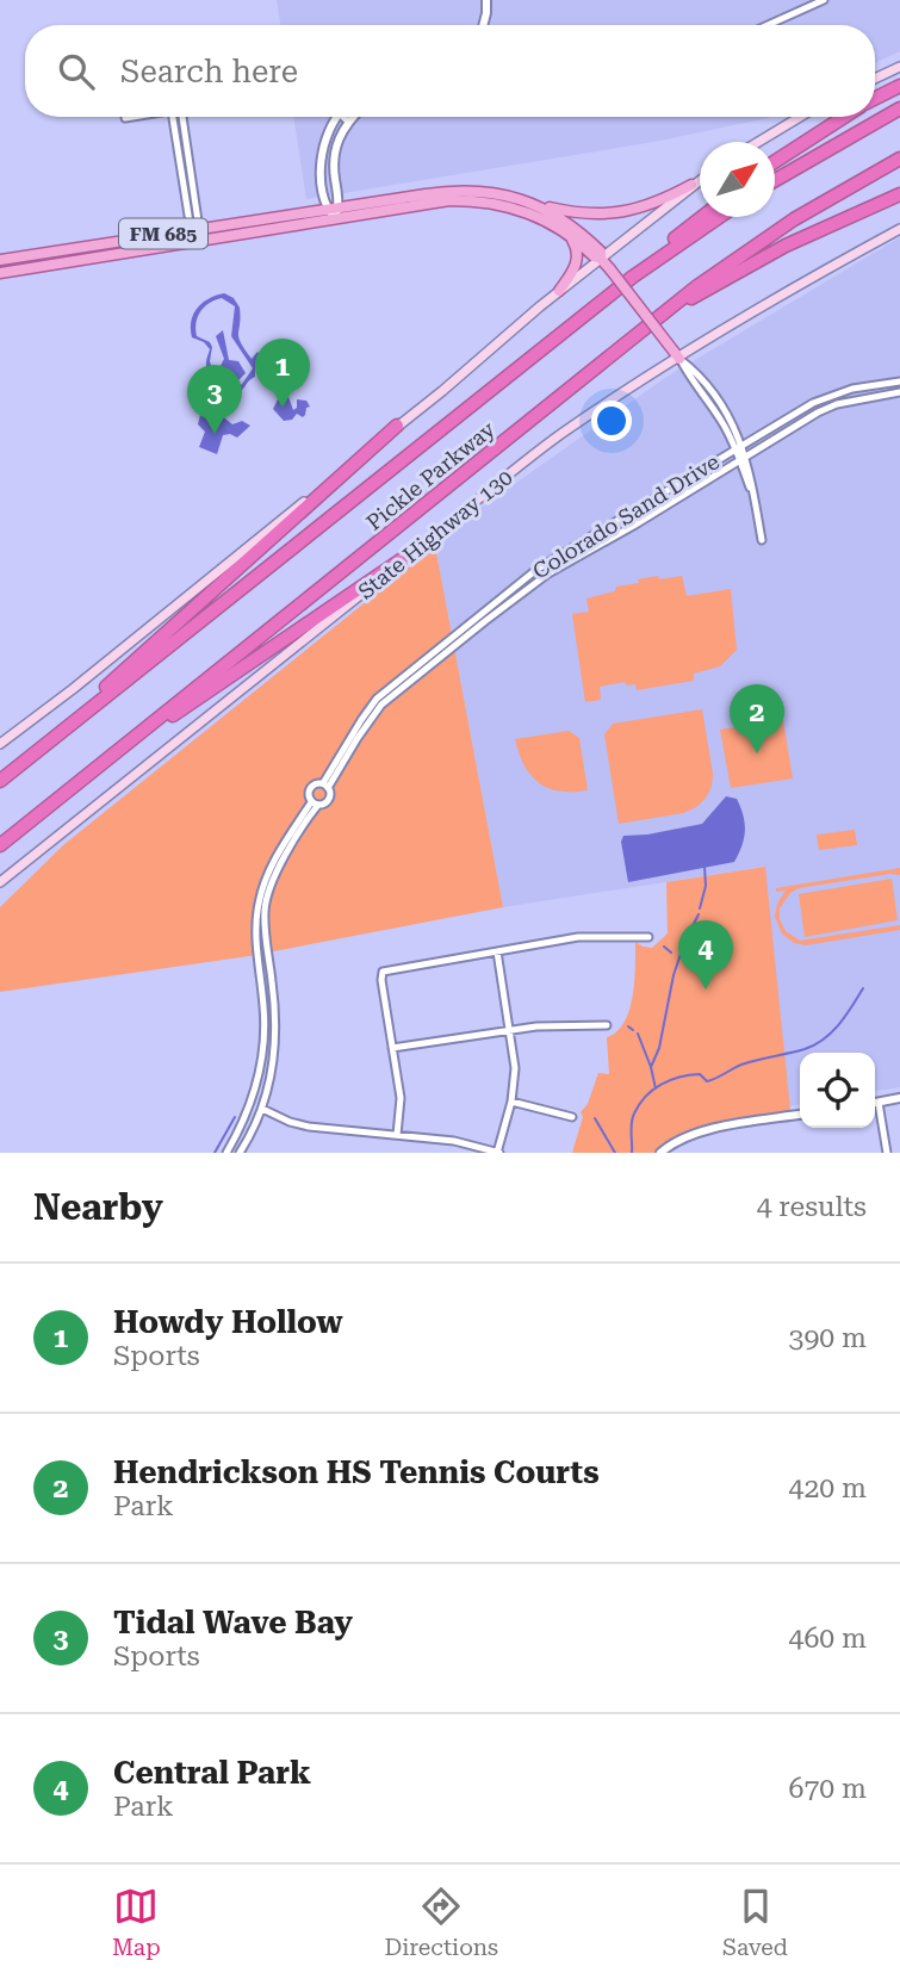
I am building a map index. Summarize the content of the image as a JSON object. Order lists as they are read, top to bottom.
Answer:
{
  "streets": {
    "highway": ["Pickle Parkway"],
    "main road": ["FM 685", "State Highway 130"],
    "street": ["Colorado Sand Drive"]
  },
  "crossings": [
    ["FM 685", "State Highway 130"]
  ],
  "north": "top right",
  "page": {
    "search": "Search here",
    "pins": [
      "1",
      "3",
      "2",
      "4"
    ],
    "heading": ["Nearby", "4 results"],
    "list": [
      {
        "mark": "1",
        "name": "Howdy Hollow",
        "note": "Sports",
        "value": "390 m"
      },
      {
        "mark": "2",
        "name": "Hendrickson HS Tennis Courts",
        "note": "Park",
        "value": "420 m"
      },
      {
        "mark": "3",
        "name": "Tidal Wave Bay",
        "note": "Sports",
        "value": "460 m"
      },
      {
        "mark": "4",
        "name": "Central Park",
        "note": "Park",
        "value": "670 m"
      }
    ],
    "nav": ["Map", "Directions", "Saved"]
  }
}
